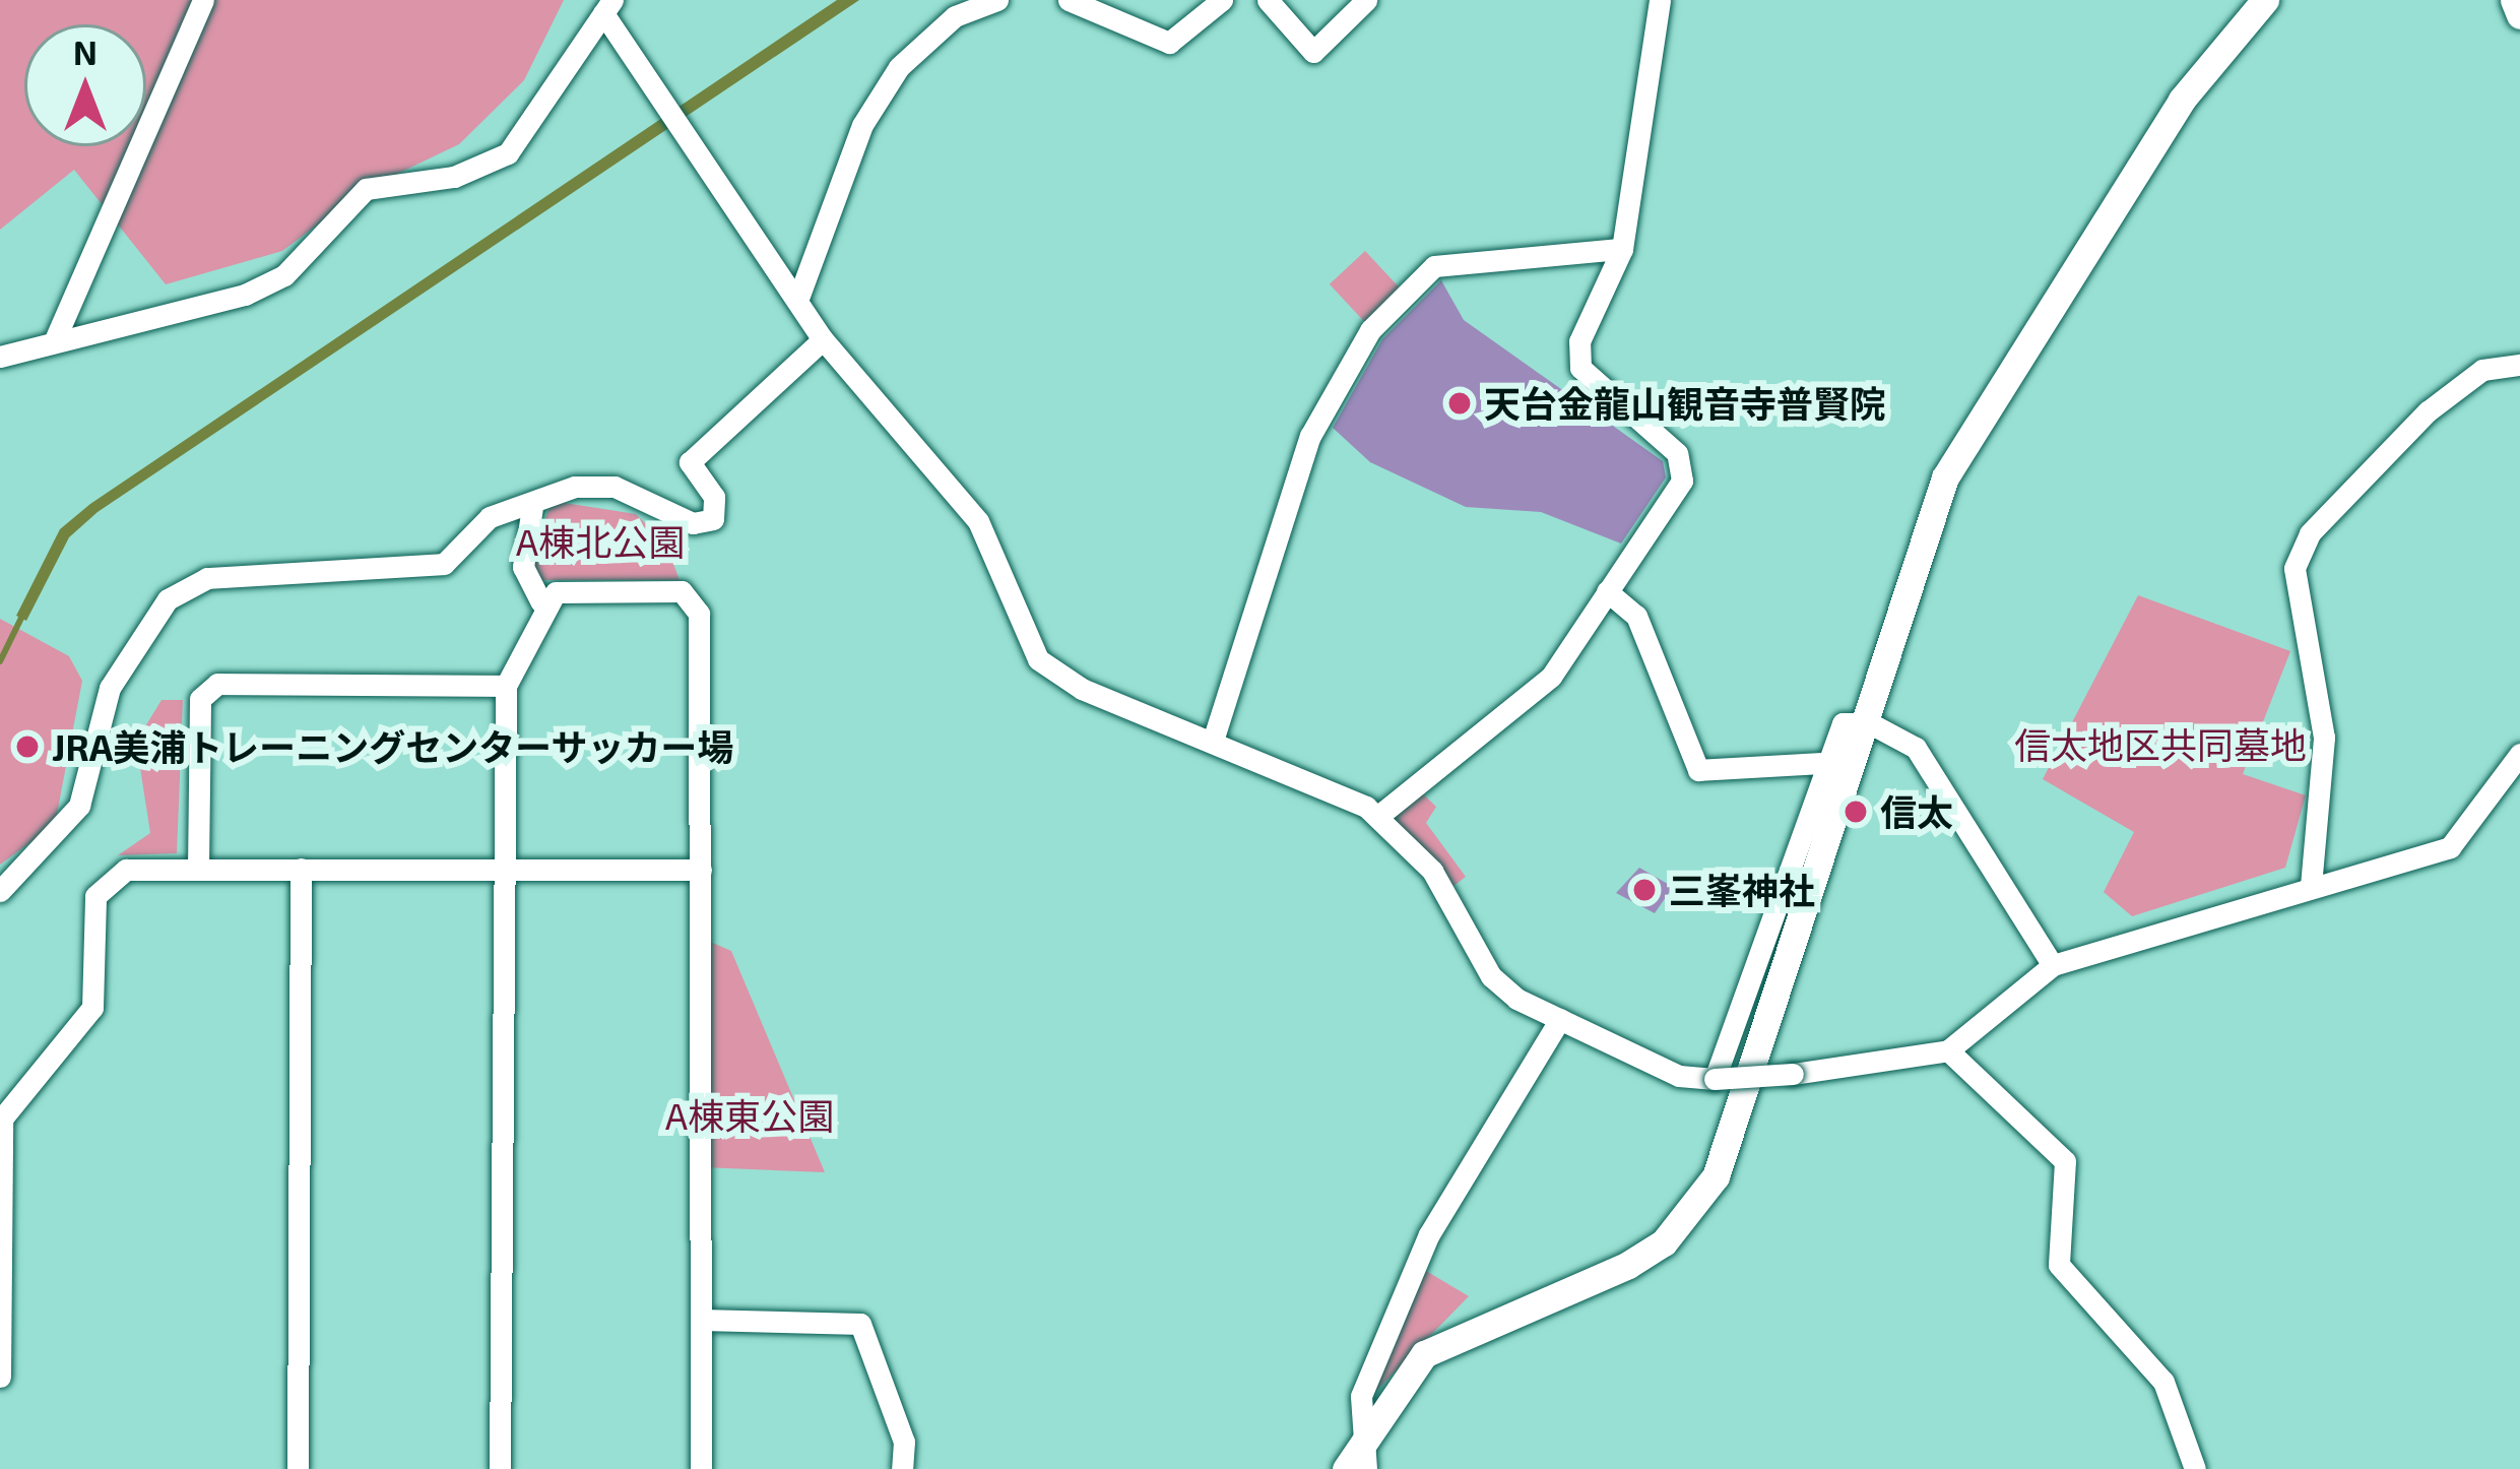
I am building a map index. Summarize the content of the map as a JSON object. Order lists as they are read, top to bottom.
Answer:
{
  "parks": ["A棟北公園", "信太地区共同墓地", "A棟東公園"],
  "places": [
    "天台金龍山観音寺普賢院",
    "JRA美浦トレーニングセンターサッカー場",
    "信太",
    "三峯神社"
  ],
  "north": "top"
}
